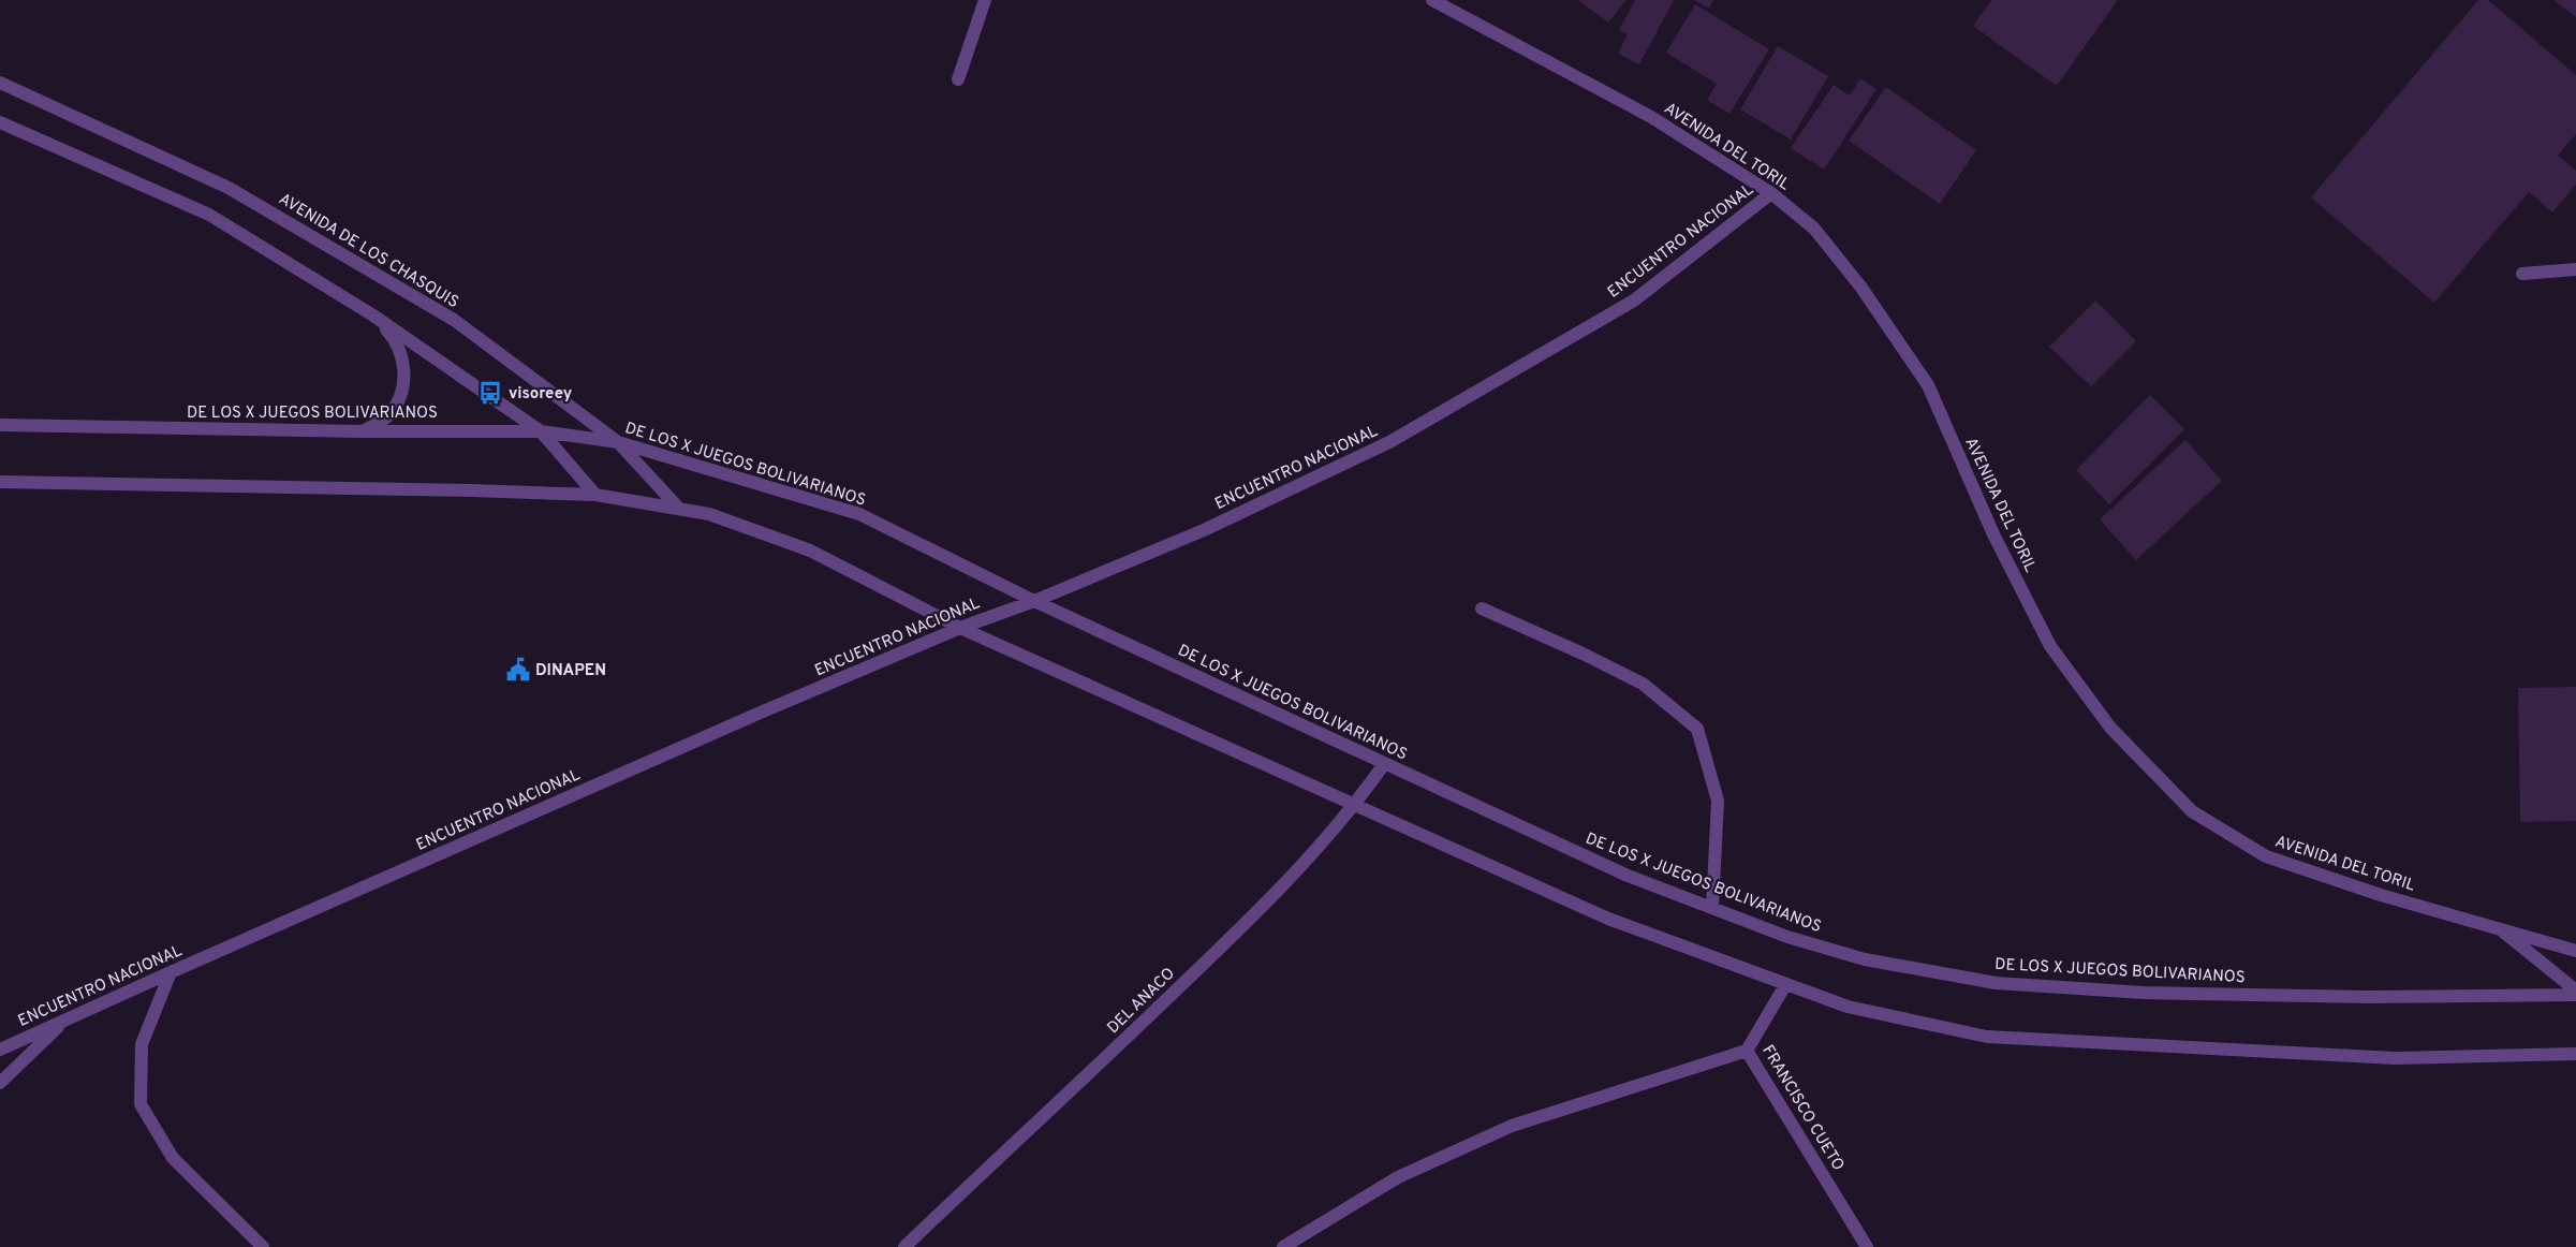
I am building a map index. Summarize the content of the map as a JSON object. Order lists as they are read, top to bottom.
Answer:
{
  "streets": {
    "street": [
      "AVENIDA DEL TORIL",
      "ENCUENTRO NACIONAL",
      "AVENIDA DE LOS CHASQUIS",
      "DE LOS X JUEGOS BOLIVARIANOS",
      "DEL ANACO",
      "FRANCISCO CUETO"
    ]
  },
  "crossings": [
    ["AVENIDA DEL TORIL", "ENCUENTRO NACIONAL"],
    ["ENCUENTRO NACIONAL", "DE LOS X JUEGOS BOLIVARIANOS"],
    ["AVENIDA DE LOS CHASQUIS", "DE LOS X JUEGOS BOLIVARIANOS"],
    ["DE LOS X JUEGOS BOLIVARIANOS", "DEL ANACO"]
  ],
  "places": {
    "bus stop": ["visoreey"],
    "public building": ["DINAPEN"]
  }
}
